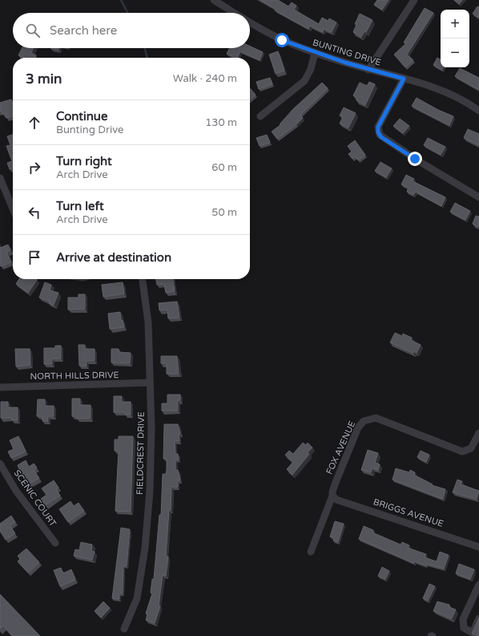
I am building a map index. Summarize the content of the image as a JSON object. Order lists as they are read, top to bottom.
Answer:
{
  "streets": {
    "street": [
      "BUNTING DRIVE",
      "NORTH HILLS DRIVE",
      "FOX AVENUE",
      "FIELDCREST DRIVE",
      "SCENIC COURT",
      "BRIGGS AVENUE"
    ]
  },
  "crossings": [
    ["NORTH HILLS DRIVE", "FIELDCREST DRIVE"],
    ["FOX AVENUE", "BRIGGS AVENUE"]
  ],
  "page": {
    "map_buttons": ["+", "−"],
    "search": "Search here",
    "heading": ["3 min", "Walk · 240 m"],
    "list": [
      ["Continue", "Bunting Drive", "130 m"],
      ["Turn right", "Arch Drive", "60 m"],
      ["Turn left", "Arch Drive", "50 m"],
      "Arrive at destination"
    ]
  }
}
